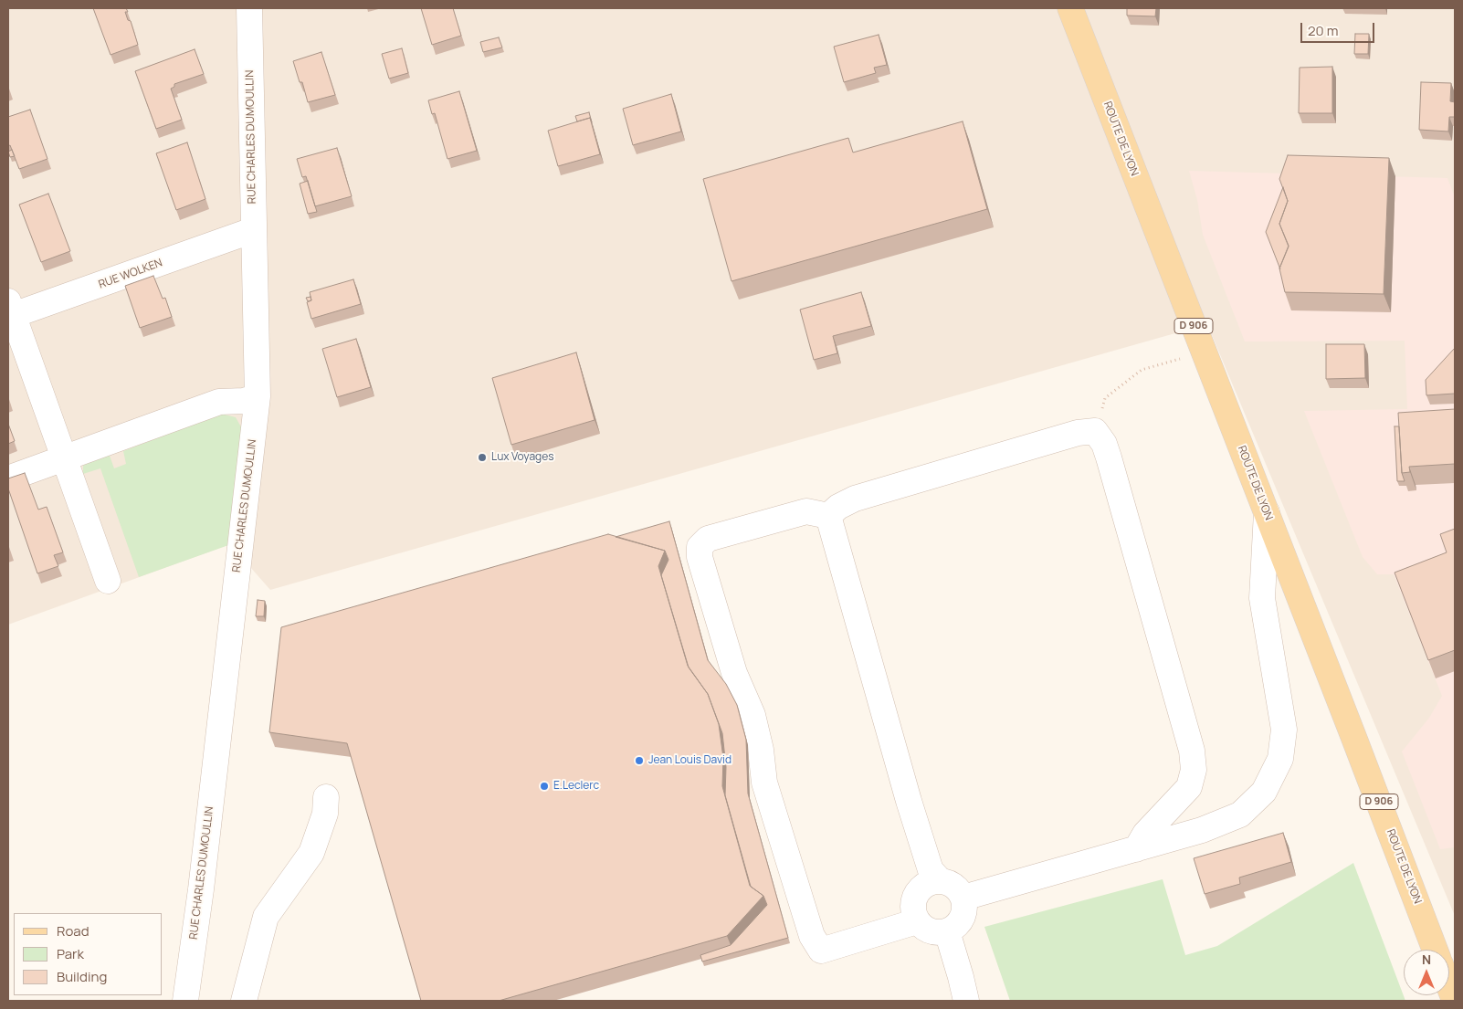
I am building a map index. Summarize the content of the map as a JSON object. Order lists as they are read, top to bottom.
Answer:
{
  "streets": {
    "main road": ["ROUTE DE LYON", "D 906"],
    "street": ["RUE CHARLES DUMOULLIN", "RUE WOLKEN"]
  },
  "crossings": [
    ["RUE CHARLES DUMOULLIN", "RUE WOLKEN"]
  ],
  "places": ["Lux Voyages", "Jean Louis David", "E.Leclerc"],
  "legend": ["Road", "Park", "Building"],
  "scale_bar": "20 m",
  "north": "top"
}
